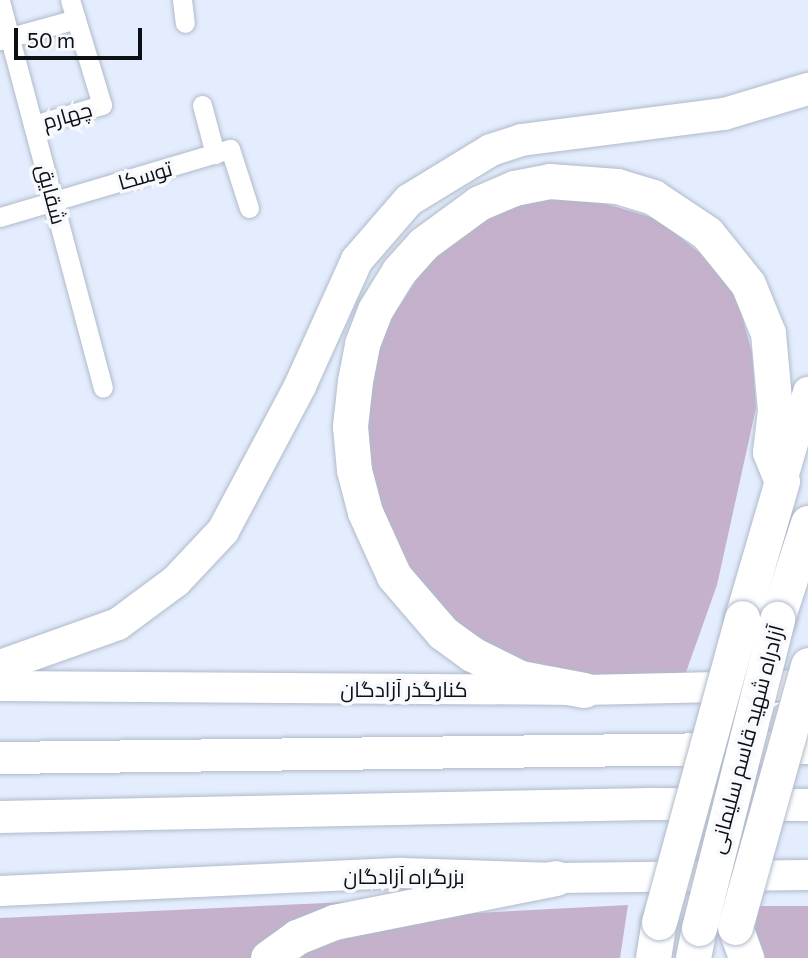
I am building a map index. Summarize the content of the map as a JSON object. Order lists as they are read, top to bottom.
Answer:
{
  "streets": {
    "highway": ["آزادراه شهید قاسم سلیمانی"],
    "main road": ["کنارگذر آزادگان", "بزرگراه آزادگان"],
    "street": ["چهارم", "توسکا", "شقایق"]
  },
  "crossings": [
    ["چهارم", "شقایق"],
    ["توسکا", "شقایق"]
  ],
  "scale_bar": "50 m"
}
